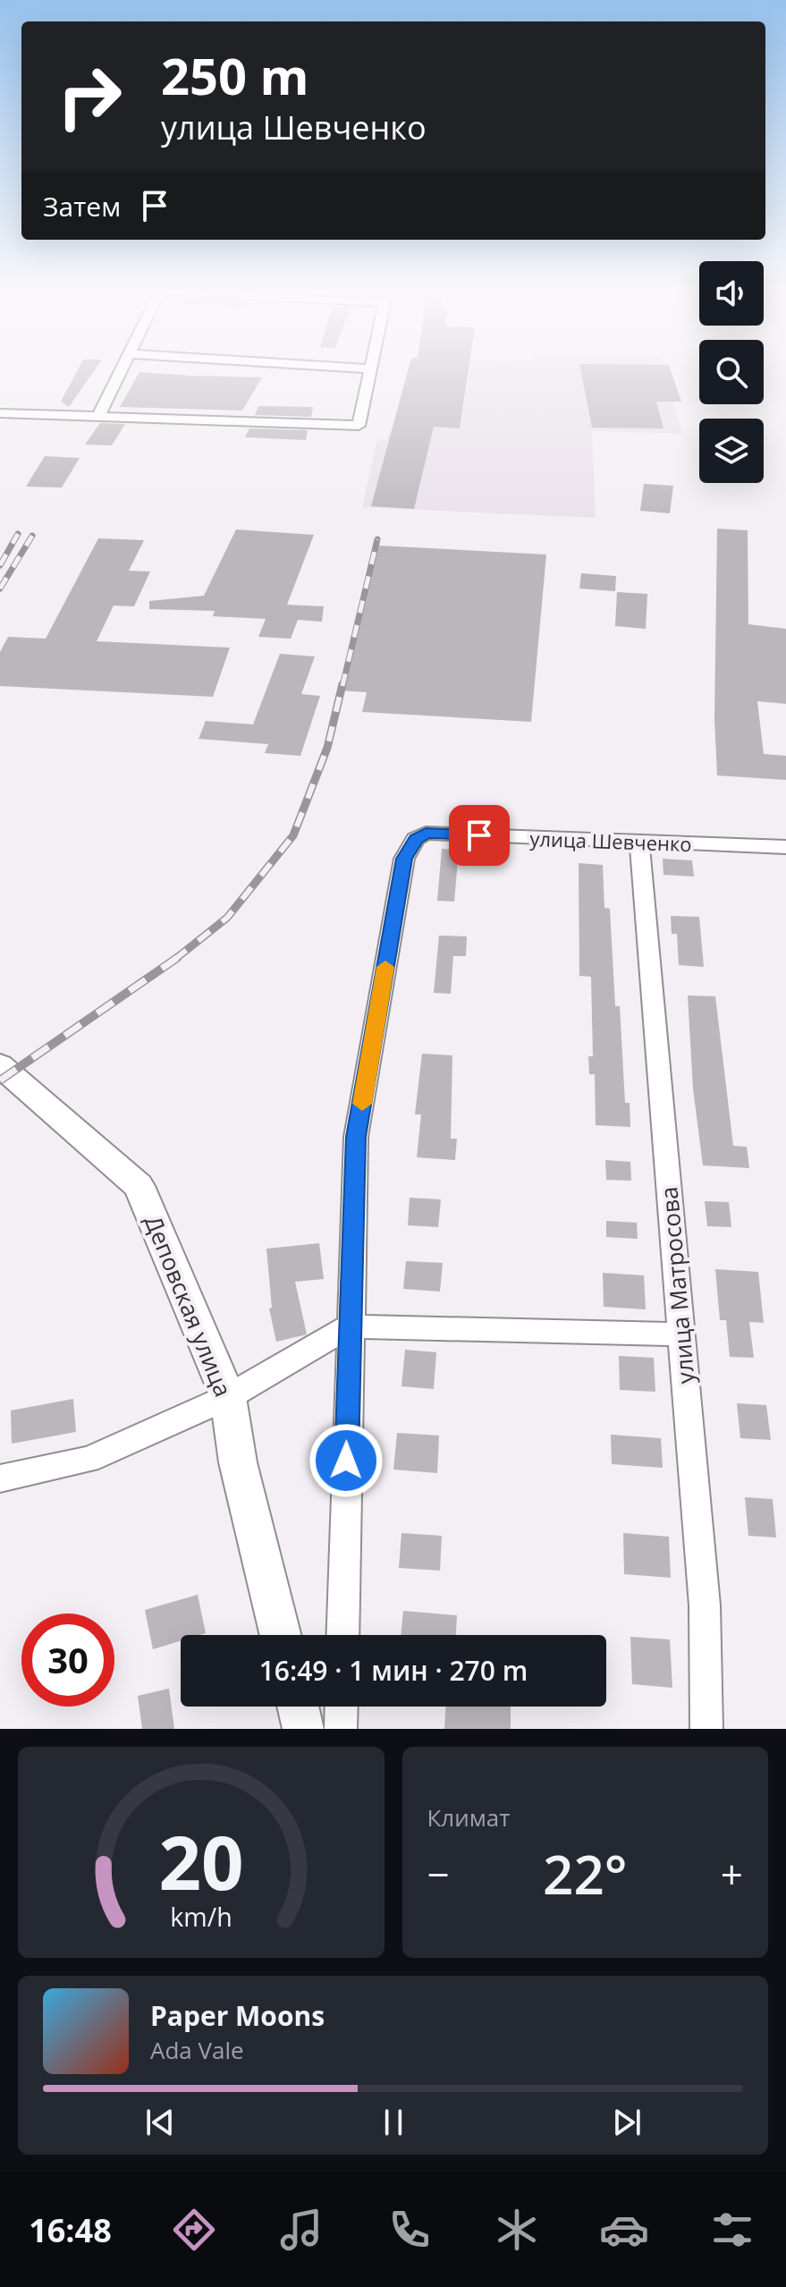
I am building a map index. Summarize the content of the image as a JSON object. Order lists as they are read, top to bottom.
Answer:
{
  "streets": {
    "street": ["улица Шевченко", "улица Матросова", "Деповская улица"]
  },
  "crossings": [
    ["улица Шевченко", "улица Матросова"]
  ],
  "page": {
    "turn": ["250 m", "улица Шевченко"],
    "then": "Затем",
    "limit": "30",
    "trip": "16:49 · 1 мин · 270 m",
    "tile": "Климат",
    "heat": ["−", "22°", "+"],
    "song": ["Paper Moons", "Ada Vale"],
    "tabs": "16:48",
    "gauge": ["20", "km/h"]
  }
}
